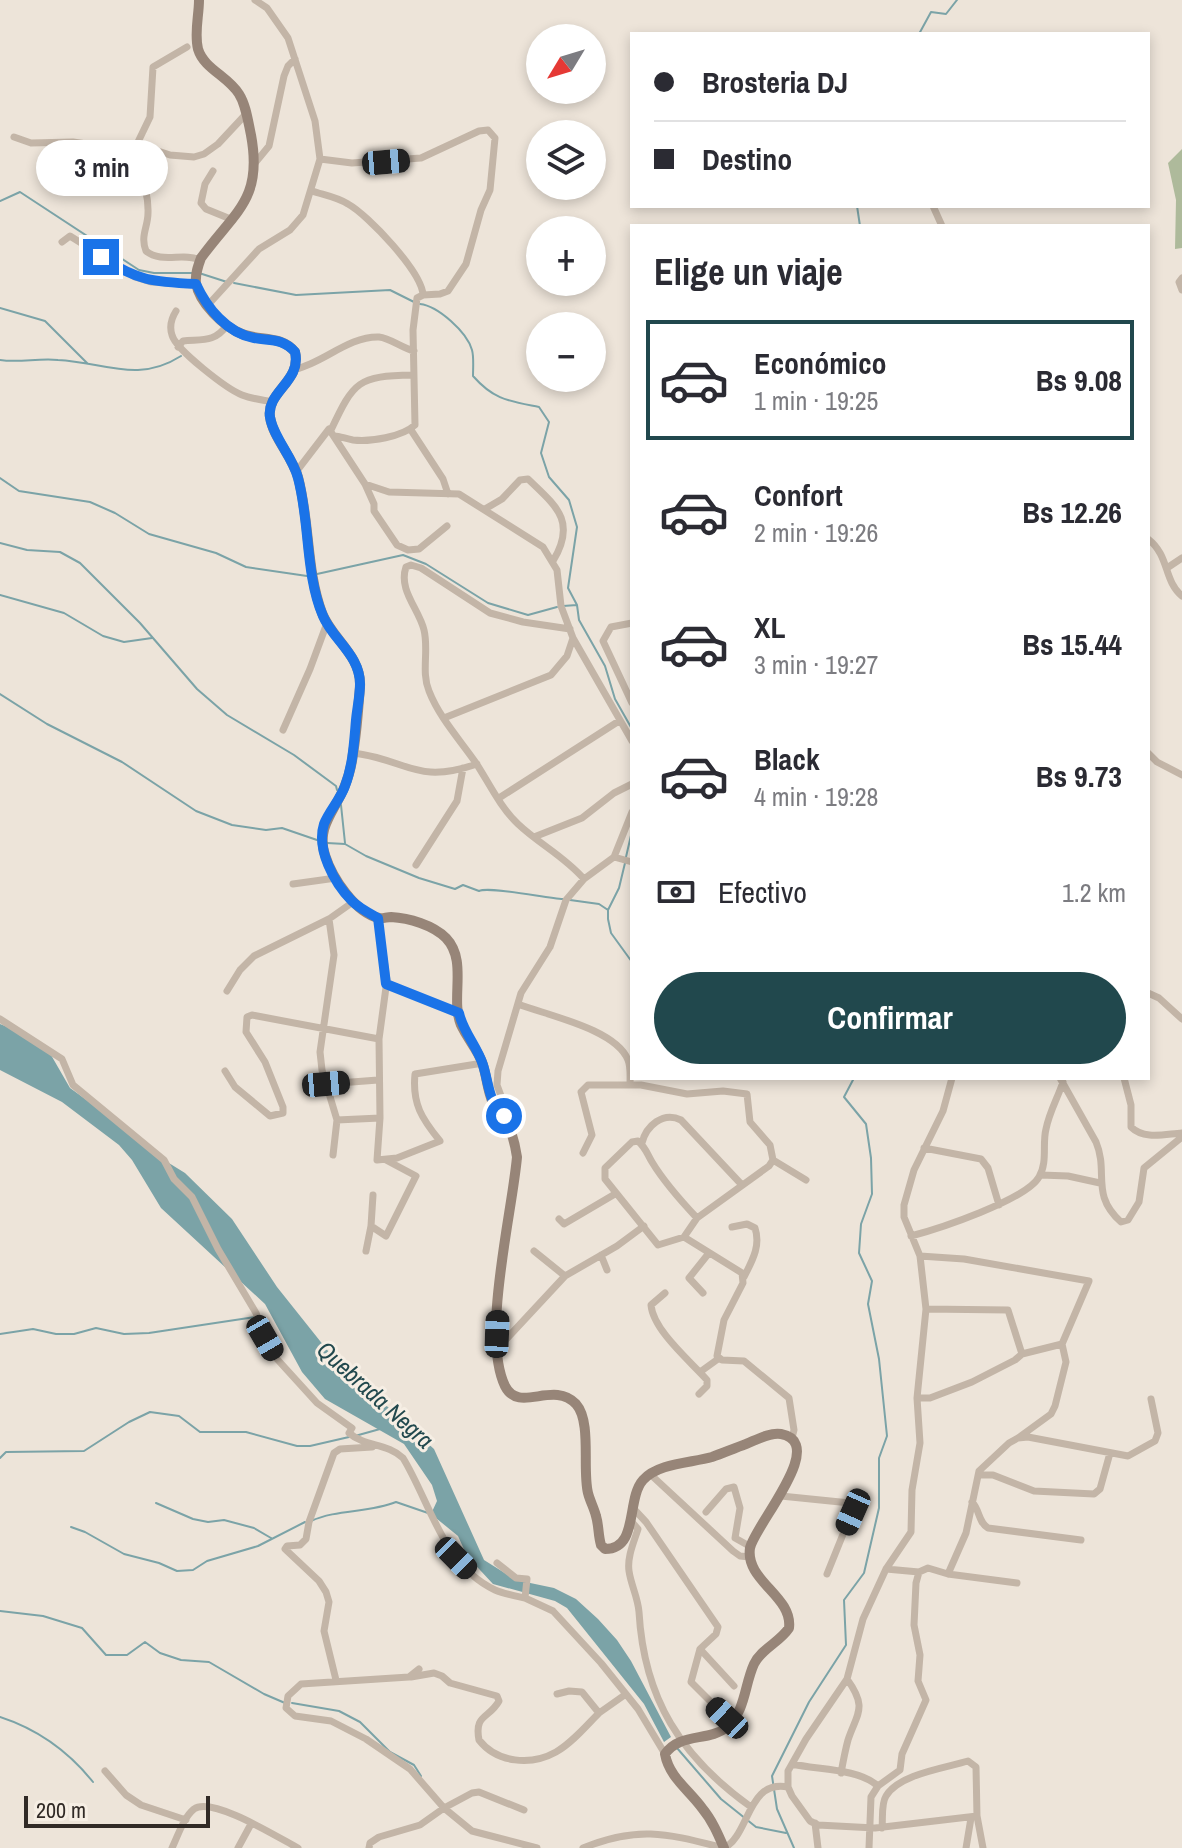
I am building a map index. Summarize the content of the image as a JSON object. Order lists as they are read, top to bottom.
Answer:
{
  "water": ["Quebrada Negra"],
  "scale_bar": "200 m",
  "north": "bottom left",
  "page": {
    "map_buttons": ["+", "−"],
    "banner": ["Brosteria DJ", "Destino"],
    "bubble": "3 min",
    "heading": "Elige un viaje",
    "list": [
      {
        "name": "Económico",
        "note": "1 min · 19:25",
        "value": "Bs 9.08"
      },
      {
        "name": "Confort",
        "note": "2 min · 19:26",
        "value": "Bs 12.26"
      },
      {
        "name": "XL",
        "note": "3 min · 19:27",
        "value": "Bs 15.44"
      },
      {
        "name": "Black",
        "note": "4 min · 19:28",
        "value": "Bs 9.73"
      }
    ],
    "pay": ["Efectivo", "1.2 km"],
    "buttons": "Confirmar",
    "scale": "200 m"
  }
}
